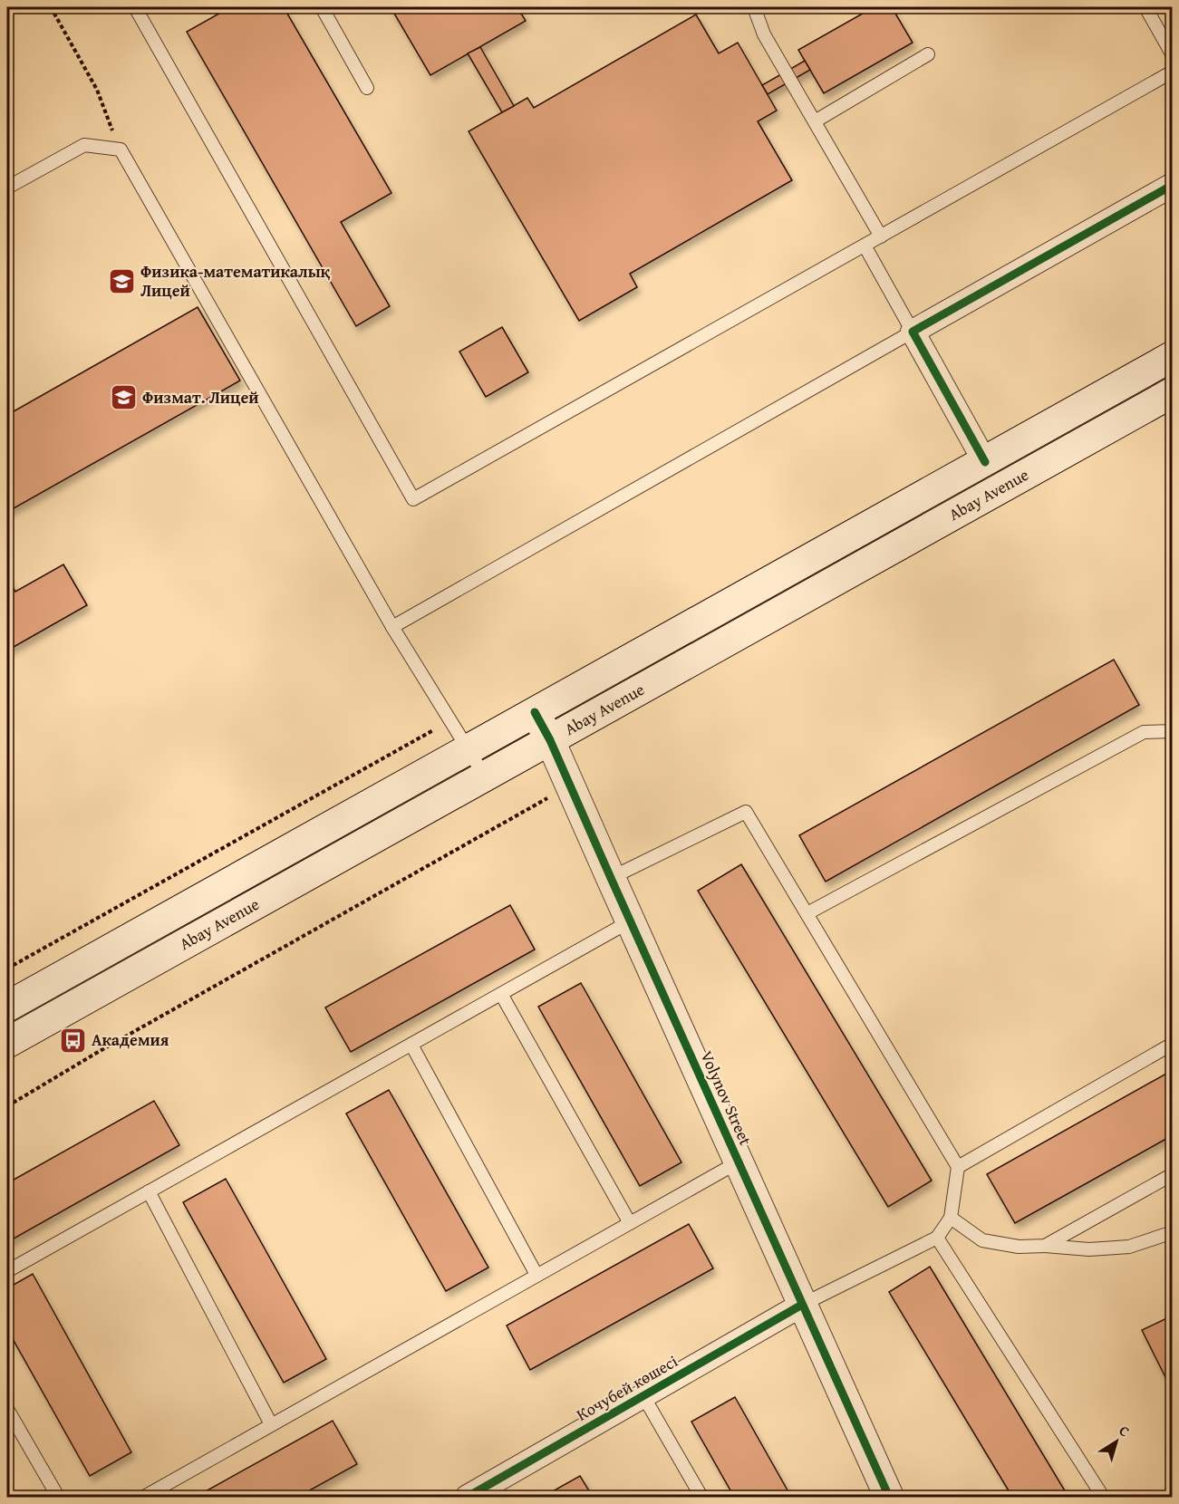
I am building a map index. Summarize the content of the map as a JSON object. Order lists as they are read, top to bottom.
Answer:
{
  "streets": {
    "main road": ["Abay Avenue"],
    "street": ["Volynov Street", "Кочубей көшесі"]
  },
  "crossings": [
    ["Abay Avenue", "Volynov Street"],
    ["Volynov Street", "Кочубей көшесі"]
  ],
  "places": {
    "school or university": ["Физика-математикалық Лицей", "Физмат. Лицей"],
    "bus stop": ["Академия"]
  },
  "north": "top right"
}
